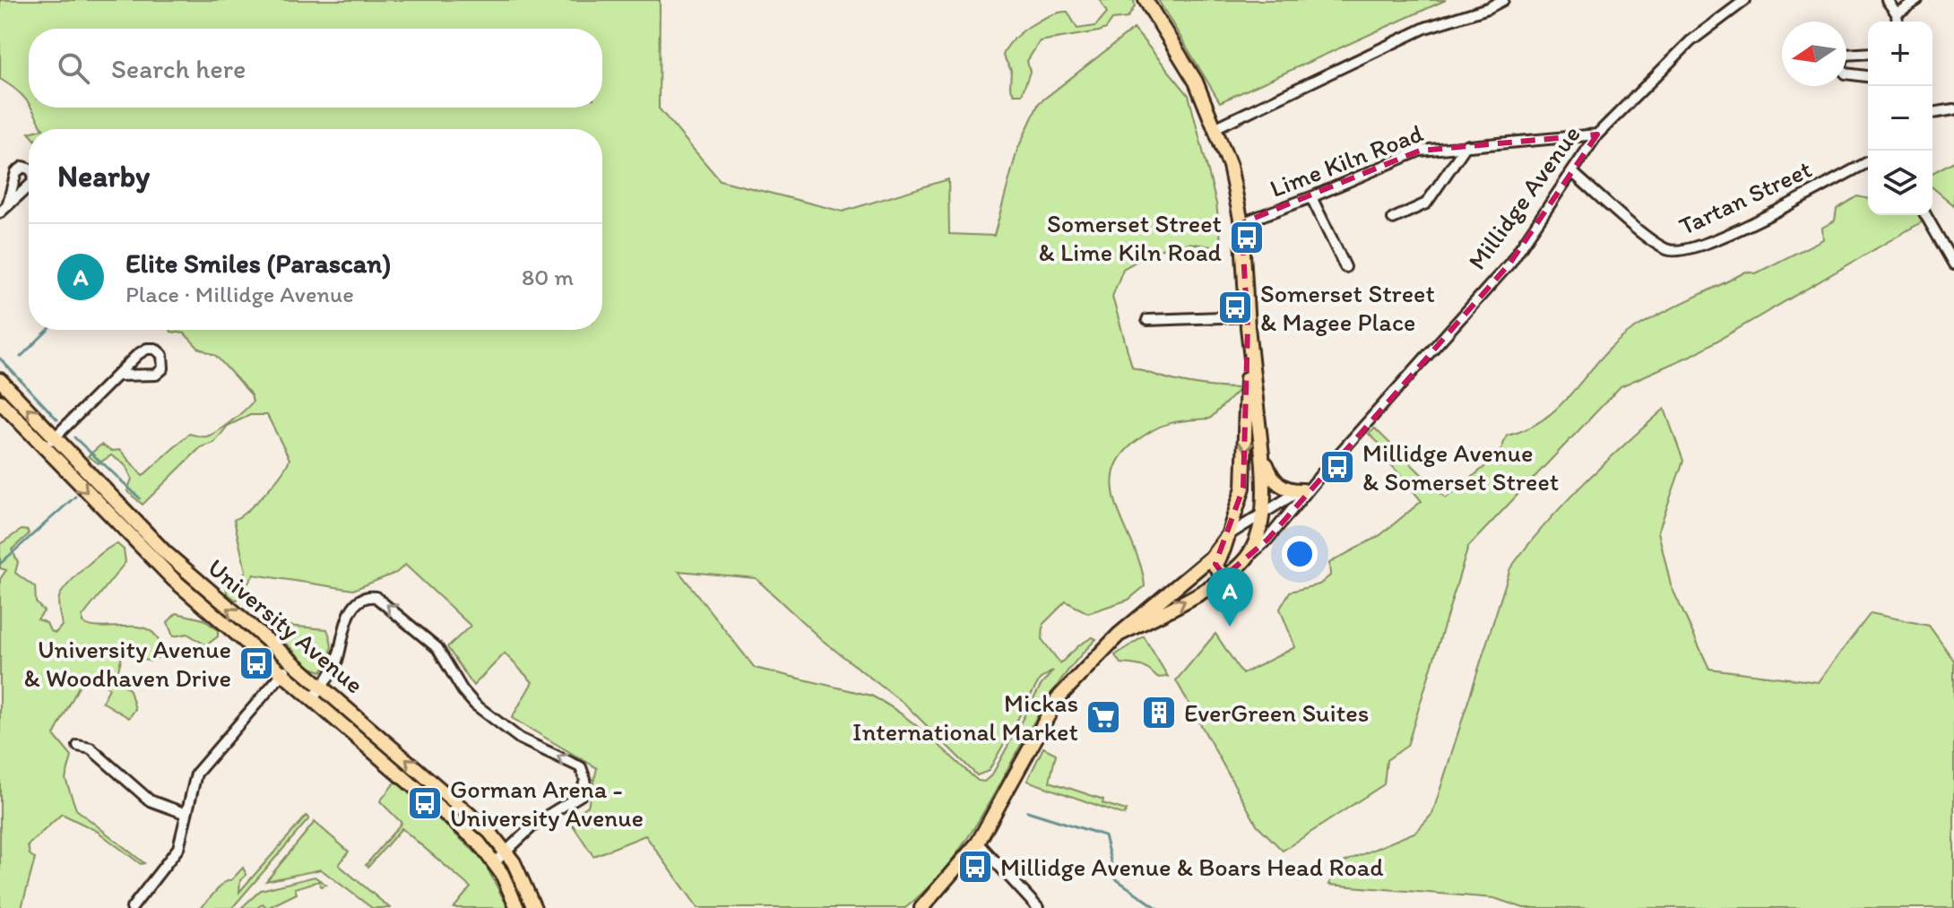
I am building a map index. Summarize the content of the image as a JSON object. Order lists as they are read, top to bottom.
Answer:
{
  "streets": {
    "main road": ["Millidge Avenue", "University Avenue"],
    "street": ["Lime Kiln Road", "Tartan Street"]
  },
  "crossings": [
    ["Lime Kiln Road", "Millidge Avenue"],
    ["Millidge Avenue", "Tartan Street"]
  ],
  "places": {
    "bus stop": [
      "Somerset Street & Lime Kiln Road",
      "Somerset Street & Magee Place",
      "Millidge Avenue & Somerset Street",
      "University Avenue & Woodhaven Drive",
      "Gorman Arena - University Avenue",
      "Millidge Avenue & Boars Head Road"
    ],
    "building": ["EverGreen Suites"],
    "supermarket": ["Mickas International Market"]
  },
  "north": "left",
  "page": {
    "map_buttons": ["+", "−"],
    "search": "Search here",
    "heading": "Nearby",
    "list": [
      {
        "mark": "A",
        "name": "Elite Smiles (Parascan)",
        "note": "Place · Millidge Avenue",
        "value": "80 m"
      }
    ],
    "pins": "A"
  }
}
